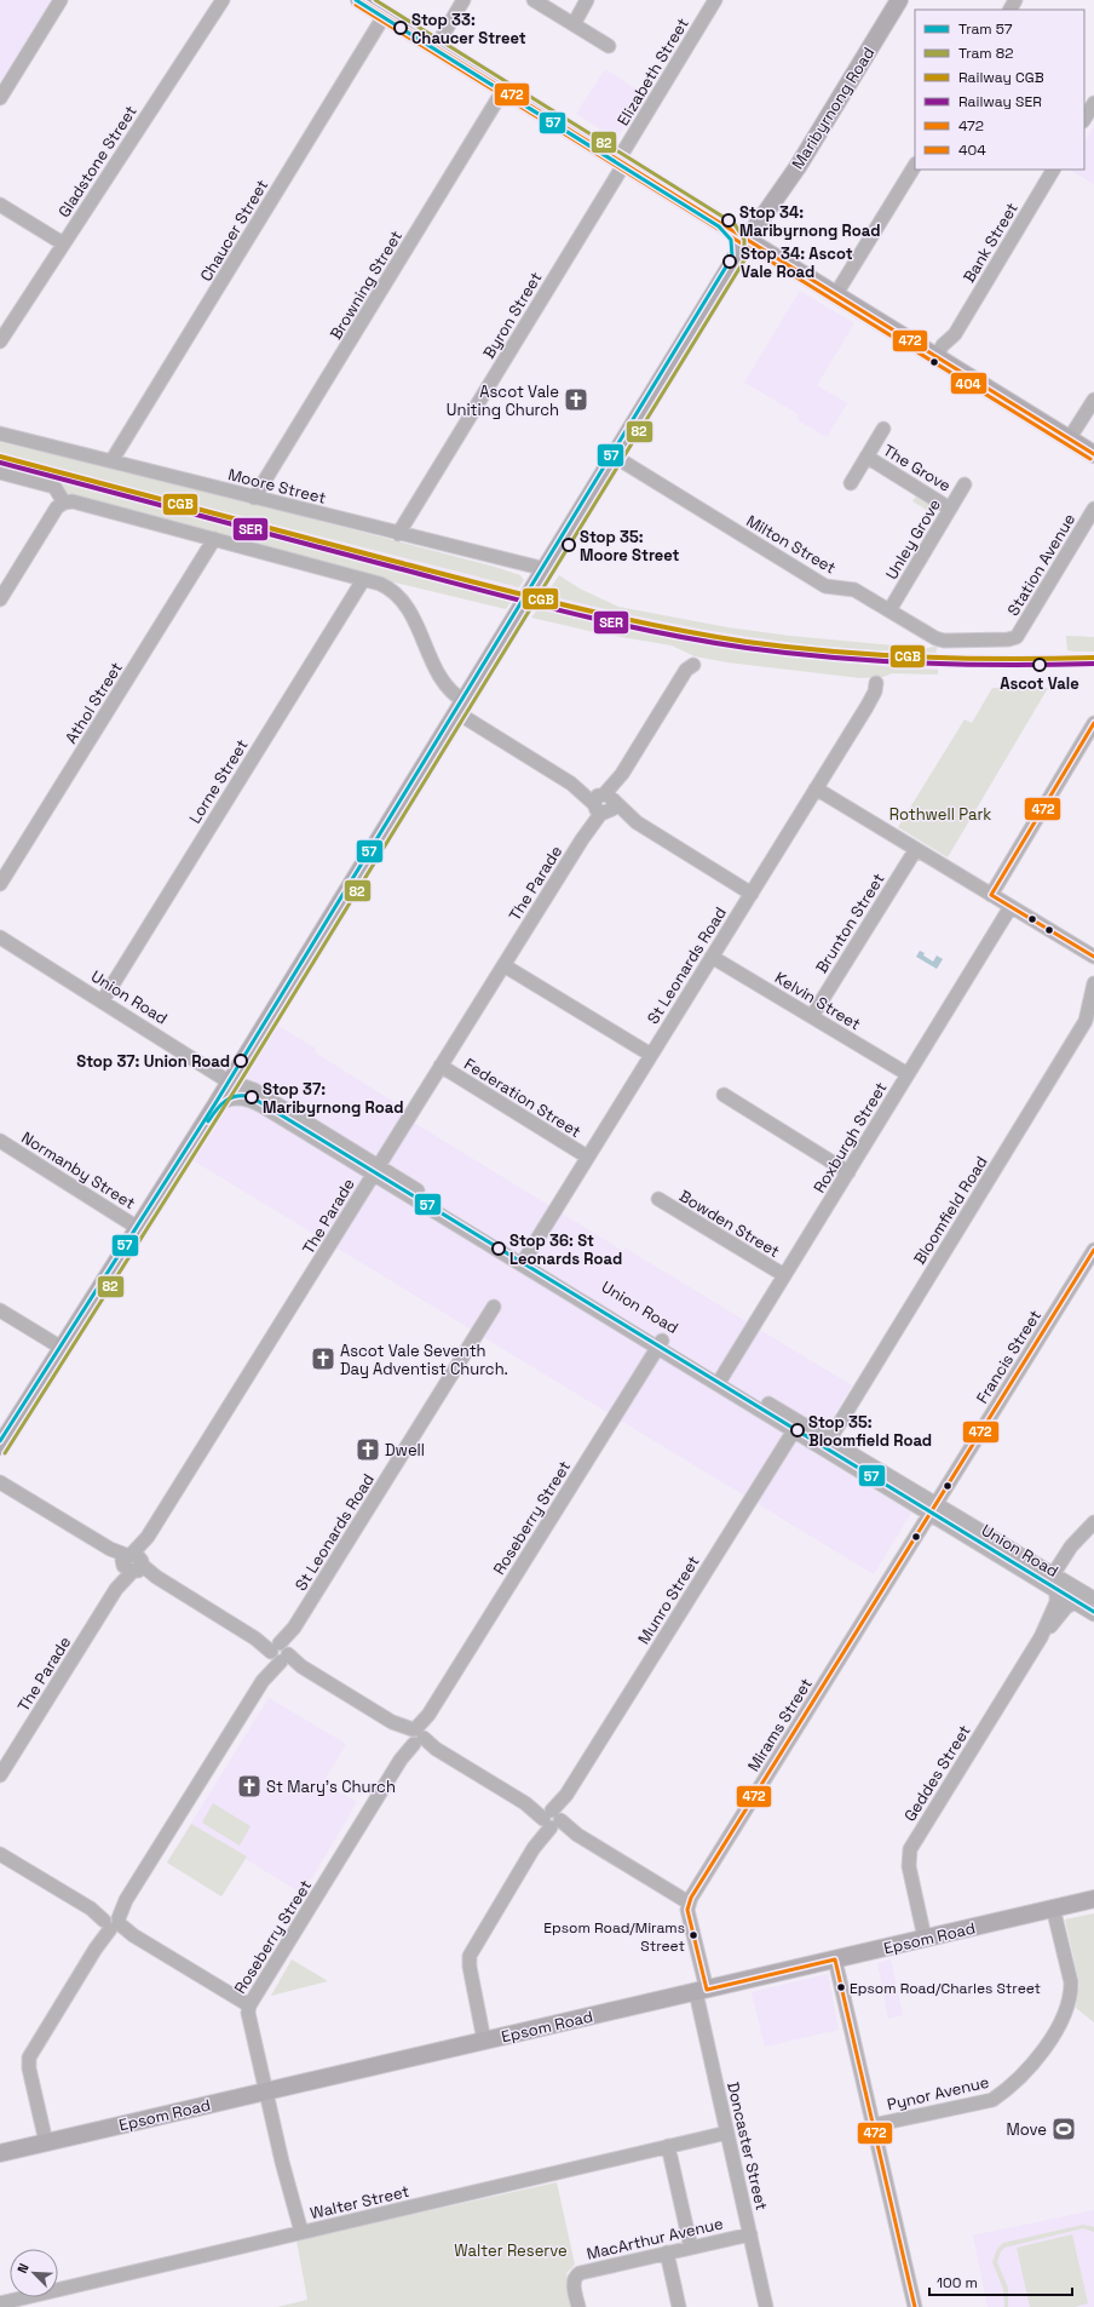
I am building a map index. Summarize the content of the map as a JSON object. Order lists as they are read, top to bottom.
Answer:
{
  "streets": {
    "main road": ["Maribyrnong Road", "Epsom Road"],
    "street": [
      "Elizabeth Street",
      "Gladstone Street",
      "Chaucer Street",
      "Bank Street",
      "Browning Street",
      "Byron Street",
      "The Grove",
      "Moore Street",
      "Unley Grove",
      "Milton Street",
      "Station Avenue",
      "Athol Street",
      "Lorne Street",
      "The Parade",
      "Brunton Street",
      "St Leonards Road",
      "Union Road",
      "Kelvin Street",
      "Federation Street",
      "Roxburgh Street",
      "Normanby Street",
      "Bloomfield Road",
      "Bowden Street",
      "Francis Street",
      "Roseberry Street",
      "Munro Street",
      "Mirams Street",
      "Geddes Street",
      "Pynor Avenue",
      "Doncaster Street",
      "Walter Street",
      "MacArthur Avenue"
    ]
  },
  "crossings": [
    ["Elizabeth Street", "Byron Street"],
    ["Maribyrnong Road", "Moore Street"],
    ["Maribyrnong Road", "Milton Street"],
    ["Maribyrnong Road", "Union Road"],
    ["Maribyrnong Road", "Normanby Street"],
    ["Chaucer Street", "Moore Street"],
    ["Browning Street", "Moore Street"],
    ["Byron Street", "Moore Street"],
    ["The Grove", "Unley Grove"],
    ["Unley Grove", "Milton Street"],
    ["Milton Street", "Station Avenue"],
    ["Lorne Street", "Union Road"],
    ["The Parade", "Union Road"],
    ["The Parade", "Federation Street"],
    ["Brunton Street", "Kelvin Street"],
    ["St Leonards Road", "Union Road"],
    ["St Leonards Road", "Kelvin Street"],
    ["St Leonards Road", "Federation Street"],
    ["St Leonards Road", "Epsom Road"],
    ["Union Road", "Roxburgh Street"],
    ["Union Road", "Bloomfield Road"],
    ["Union Road", "Francis Street"],
    ["Union Road", "Roseberry Street"],
    ["Union Road", "Munro Street"],
    ["Union Road", "Mirams Street"],
    ["Union Road", "Geddes Street"],
    ["Kelvin Street", "Roxburgh Street"],
    ["Roxburgh Street", "Bowden Street"],
    ["Francis Street", "Mirams Street"],
    ["Roseberry Street", "Epsom Road"],
    ["Roseberry Street", "Walter Street"],
    ["Munro Street", "Epsom Road"],
    ["Geddes Street", "Epsom Road"],
    ["Epsom Road", "Pynor Avenue"],
    ["Epsom Road", "Doncaster Street"],
    ["Doncaster Street", "Walter Street"],
    ["Doncaster Street", "MacArthur Avenue"]
  ],
  "parks": ["Rothwell Park", "Walter Reserve"],
  "places": {
    "other": [
      "Stop 33: Chaucer Street",
      "Stop 34: Maribyrnong Road",
      "Stop 34: Ascot Vale Road",
      "Stop 35: Moore Street",
      "Ascot Vale",
      "Stop 37: Union Road",
      "Stop 37: Maribyrnong Road",
      "Stop 36: St Leonards Road",
      "Stop 35: Bloomfield Road",
      "Epsom Road/Mirams Street",
      "Epsom Road/Charles Street"
    ],
    "church": [
      "Ascot Vale Uniting Church",
      "Ascot Vale Seventh Day Adventist Church.",
      "Dwell",
      "St Mary's Church"
    ],
    "sports": ["Move"]
  },
  "lines": [
    "tram line 57",
    "tram line 82",
    "transit line 472",
    "transit line 404",
    "rail line CGB",
    "rail line SER"
  ],
  "legend": [
    "Tram 57",
    "Tram 82",
    "Railway CGB",
    "Railway SER",
    "472",
    "404"
  ],
  "scale_bar": "100 m",
  "north": "top left"
}
